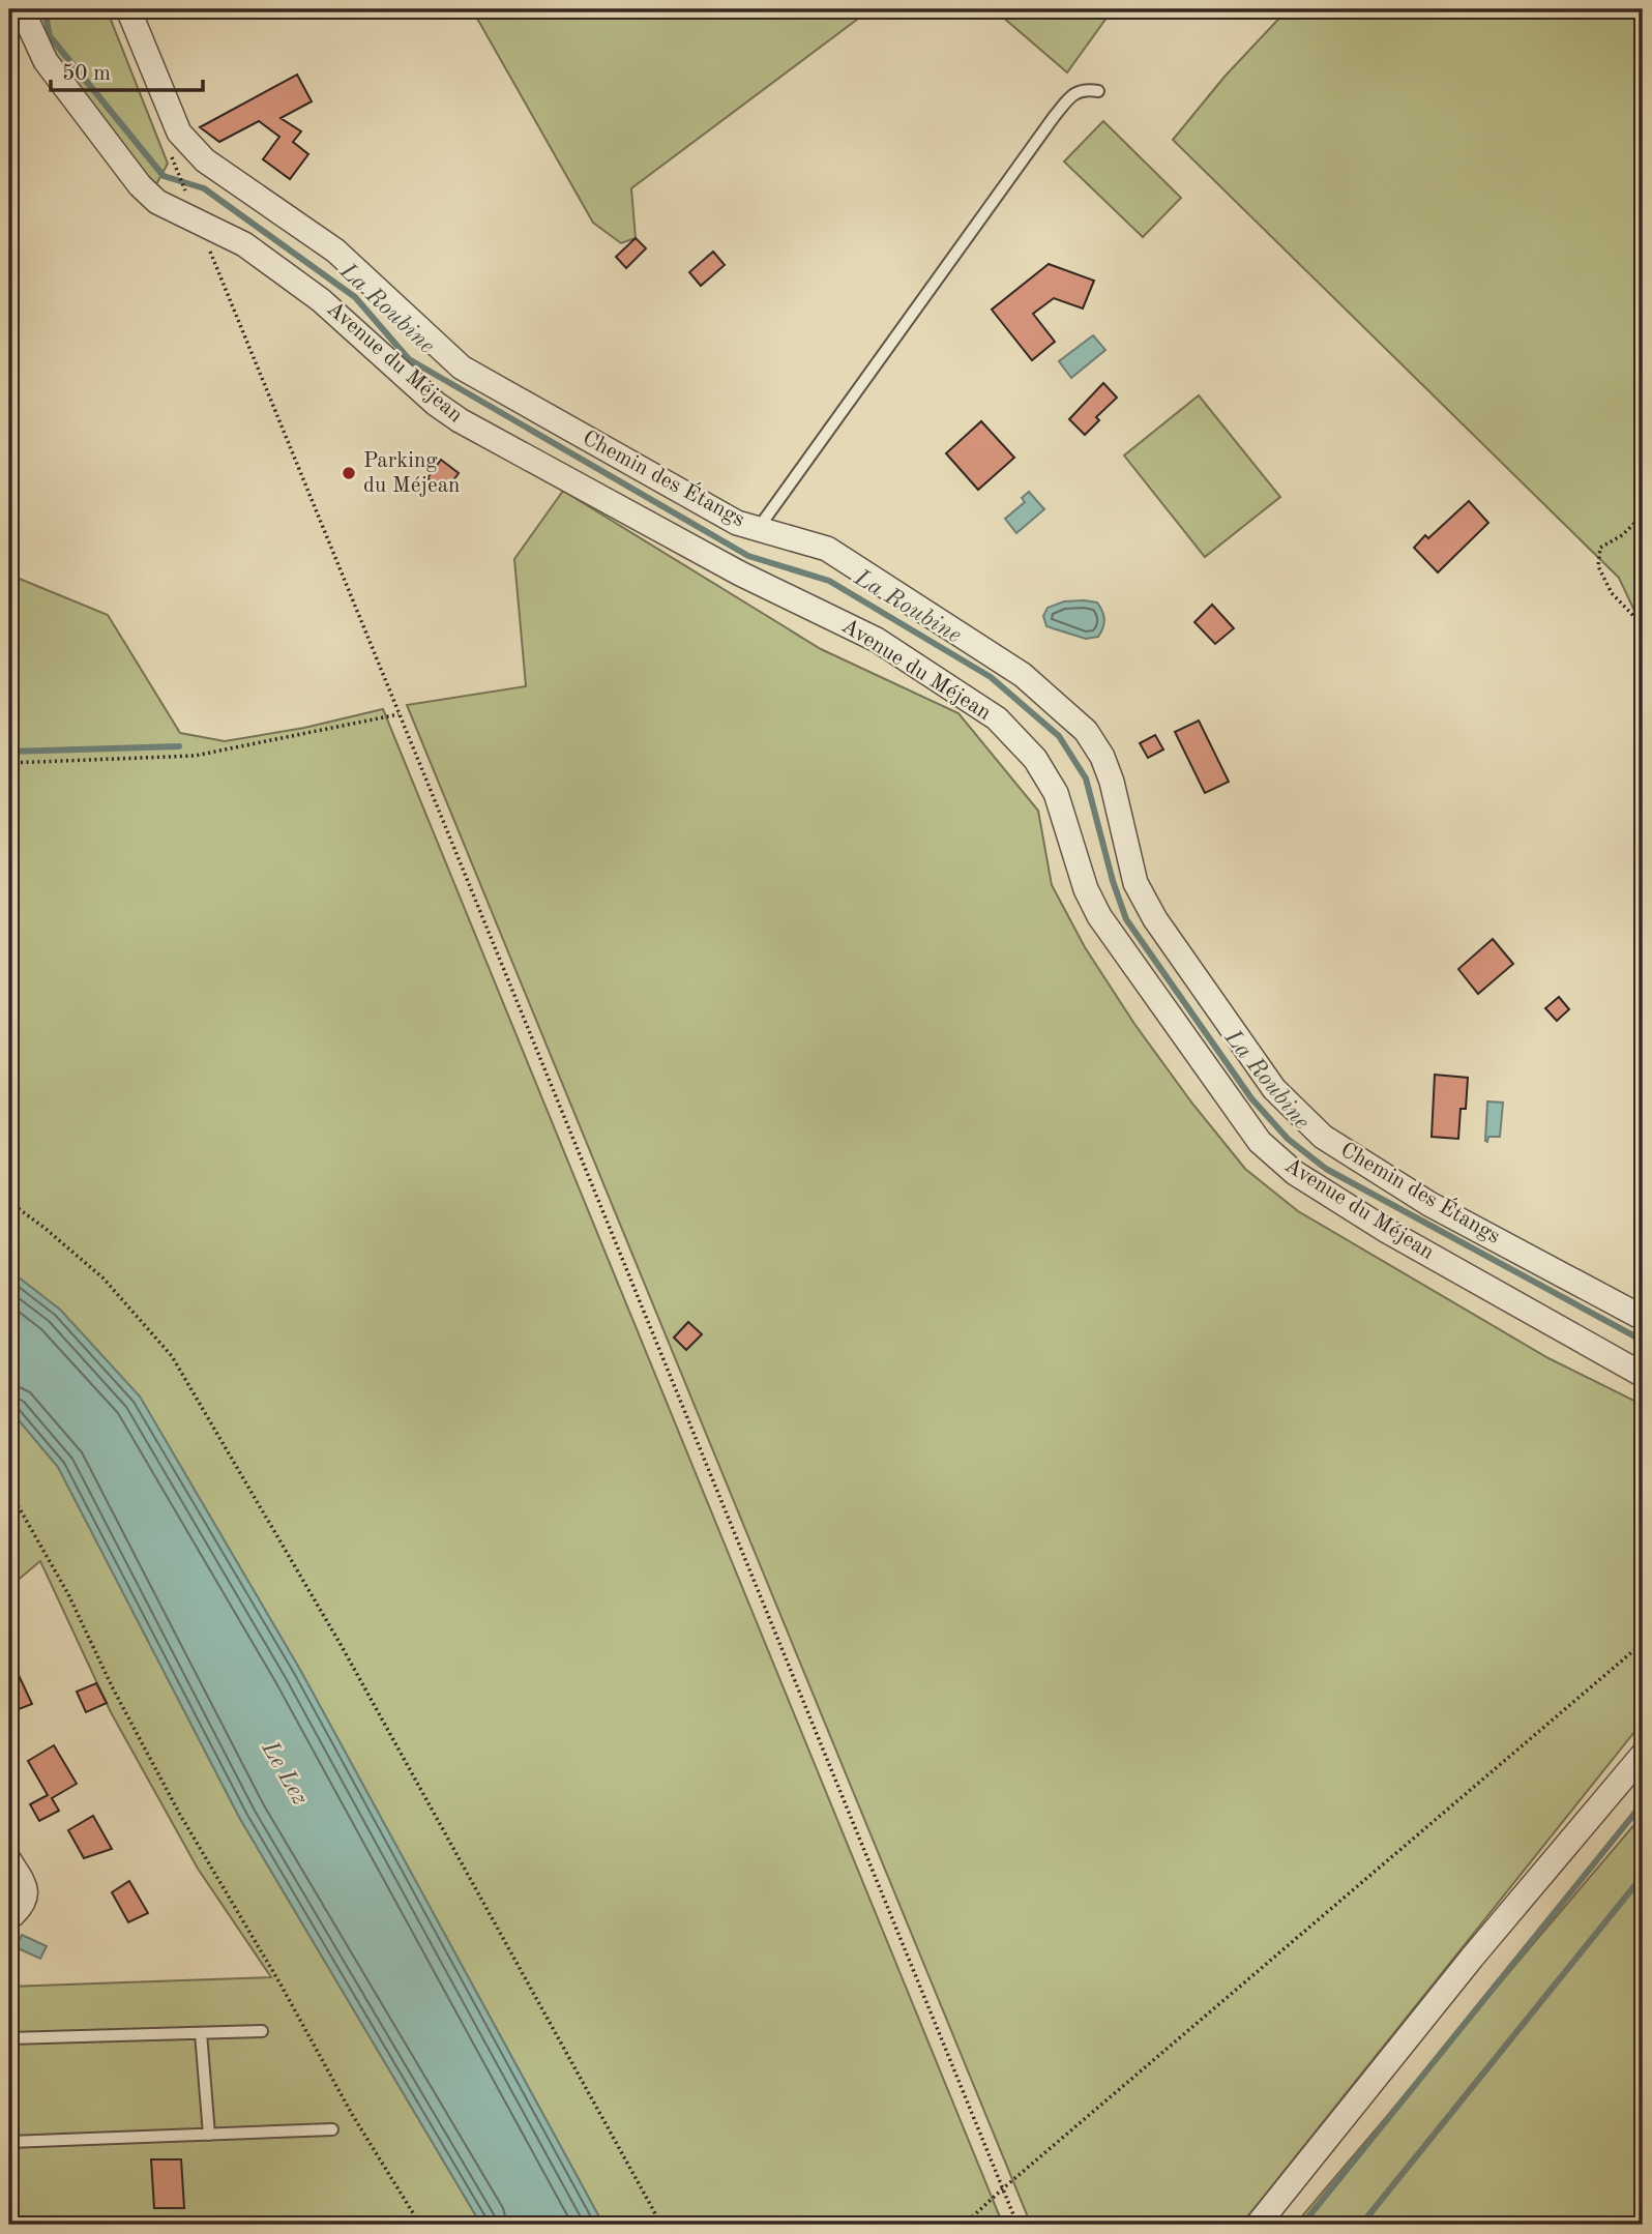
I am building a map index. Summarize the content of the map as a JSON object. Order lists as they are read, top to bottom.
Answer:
{
  "streets": {
    "street": ["Avenue du Méjean", "Chemin des Étangs"]
  },
  "water": ["La Roubine", "Le Lez"],
  "places": ["Parking du Méjean"],
  "scale_bar": "50 m"
}
